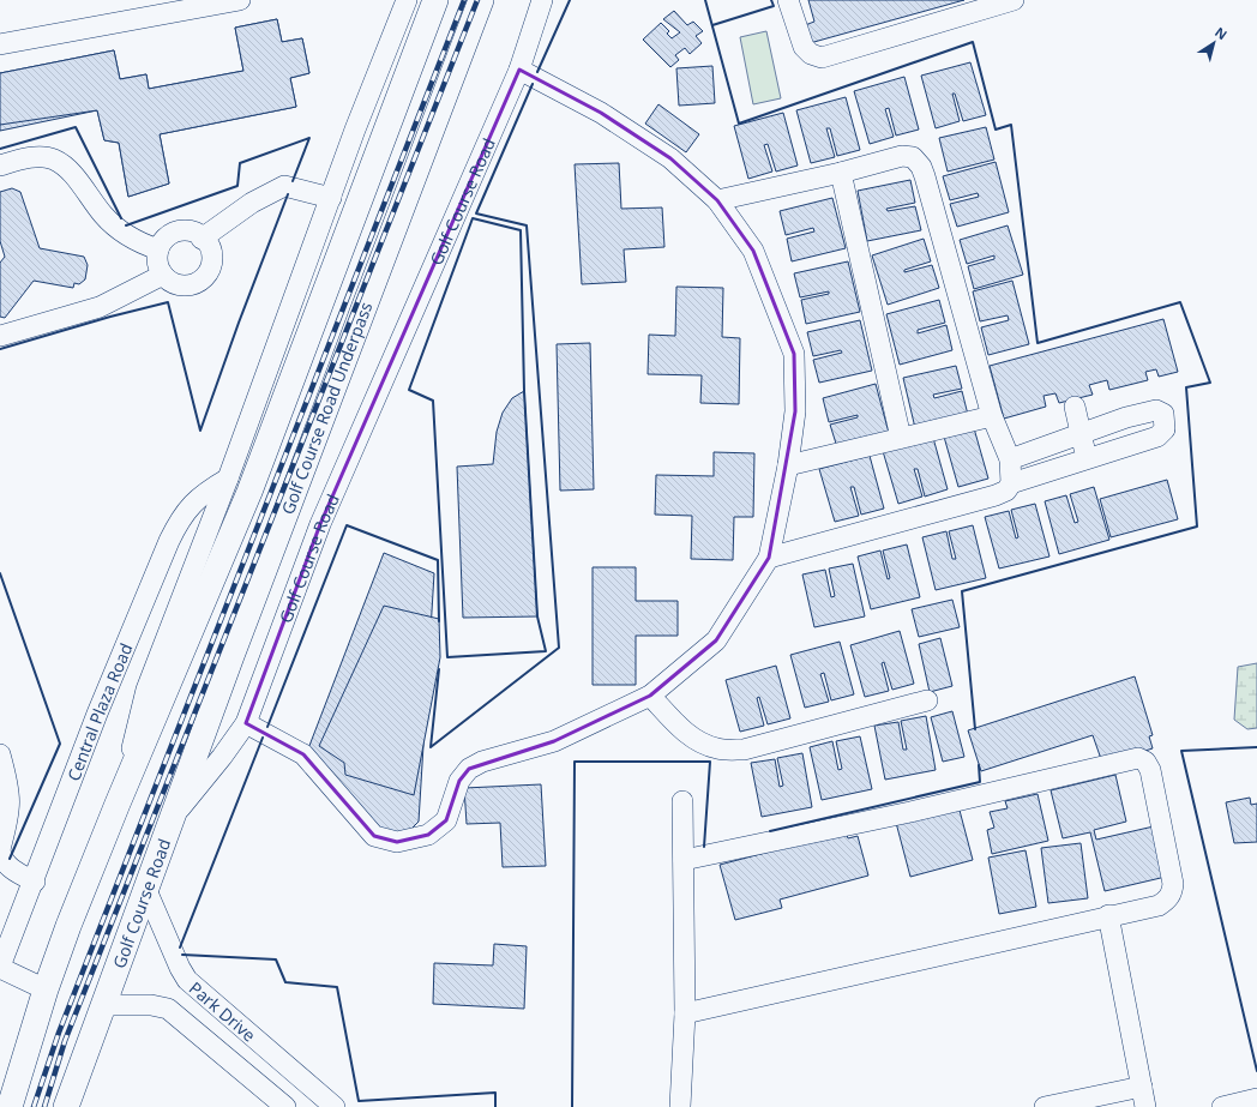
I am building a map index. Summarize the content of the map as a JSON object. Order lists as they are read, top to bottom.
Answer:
{
  "streets": {
    "main road": ["Golf Course Road", "Golf Course Road Underpass"],
    "street": ["Central Plaza Road", "Park Drive"]
  },
  "crossings": [
    ["Golf Course Road", "Golf Course Road Underpass"],
    ["Golf Course Road", "Park Drive"]
  ],
  "north": "top right"
}
